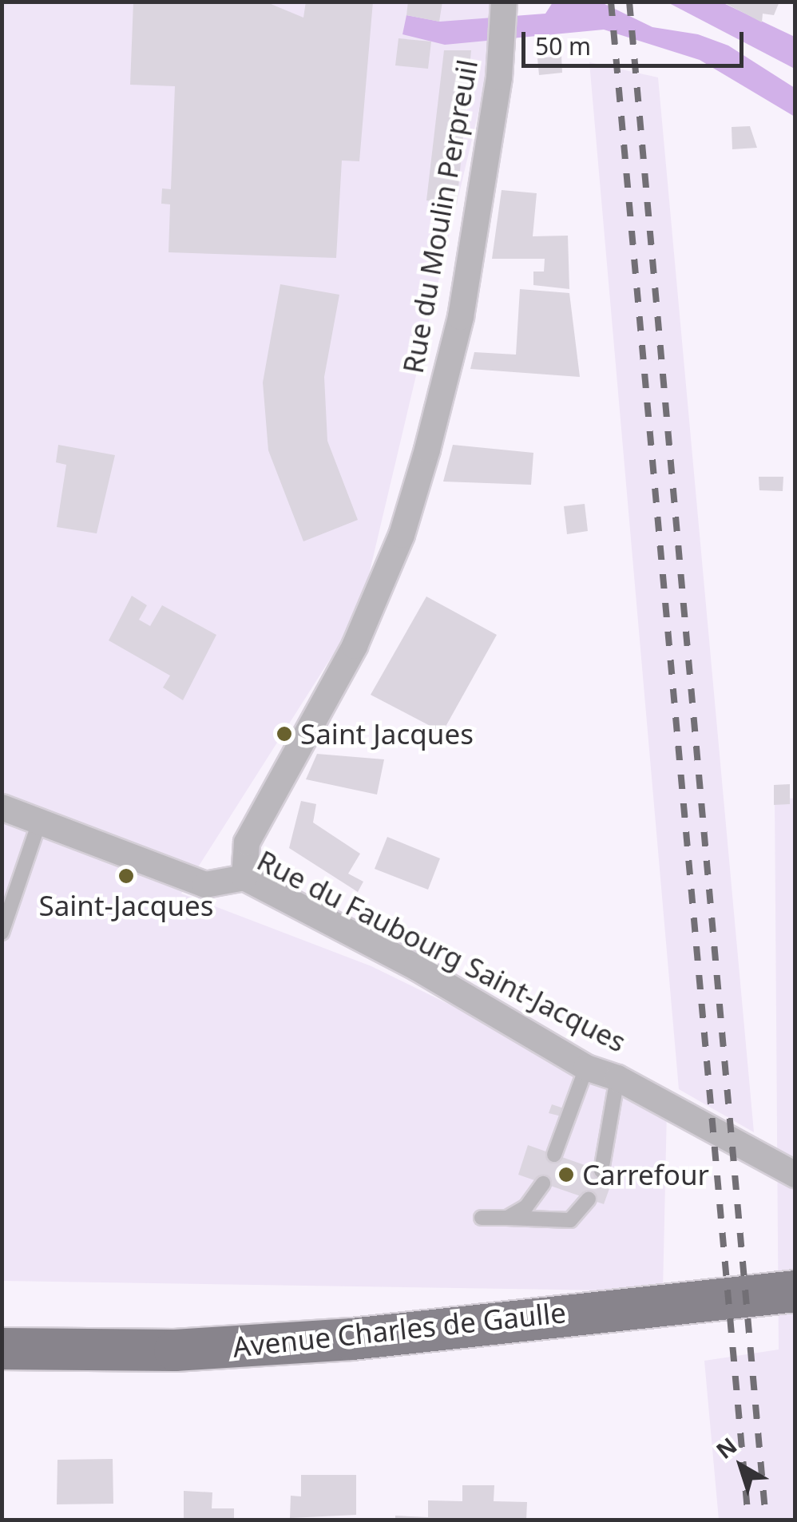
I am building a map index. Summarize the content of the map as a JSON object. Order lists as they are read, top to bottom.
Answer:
{
  "streets": {
    "main road": ["Avenue Charles de Gaulle"],
    "street": ["Rue du Moulin Perpreuil", "Rue du Faubourg Saint-Jacques"]
  },
  "crossings": [
    ["Rue du Moulin Perpreuil", "Rue du Faubourg Saint-Jacques"]
  ],
  "places": ["Saint Jacques", "Saint-Jacques", "Carrefour"],
  "scale_bar": "50 m",
  "north": "top left"
}
